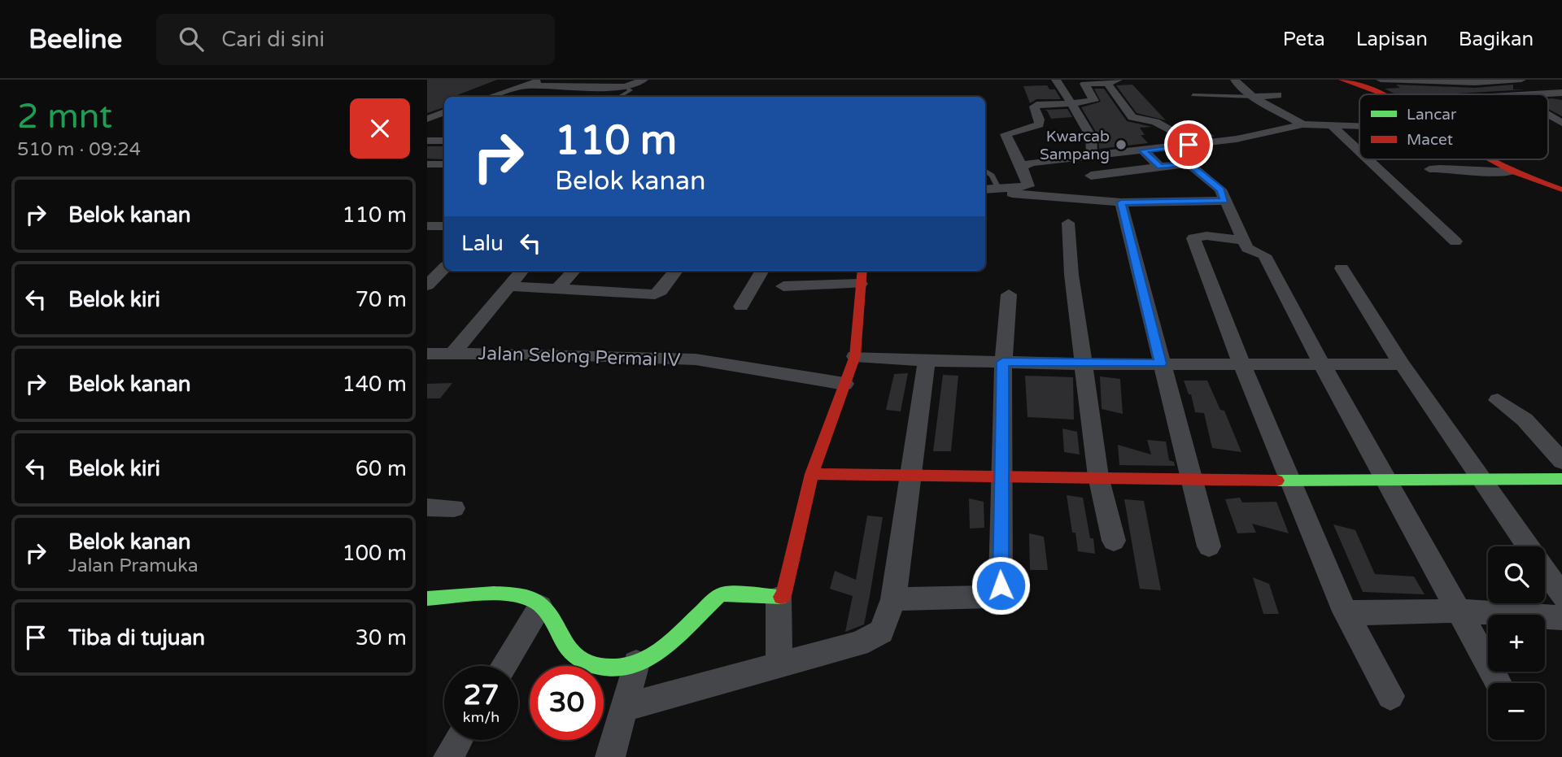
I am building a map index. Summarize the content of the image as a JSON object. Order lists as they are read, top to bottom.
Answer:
{
  "streets": {
    "street": ["Jalan Selong Permai IV"]
  },
  "places": ["Kwarcab Sampang"],
  "legend": ["Lancar", "Macet"],
  "page": {
    "header": "Beeline",
    "search": "Cari di sini",
    "nav": ["Peta", "Lapisan", "Bagikan"],
    "heading": ["2 mnt", "510 m · 09:24"],
    "turn": ["110 m", "Belok kanan"],
    "list": [
      {
        "name": "Belok kanan",
        "value": "110 m"
      },
      {
        "name": "Belok kiri",
        "value": "70 m"
      },
      {
        "name": "Belok kanan",
        "value": "140 m"
      },
      {
        "name": "Belok kiri",
        "value": "60 m"
      },
      {
        "name": "Belok kanan",
        "note": "Jalan Pramuka",
        "value": "100 m"
      },
      {
        "name": "Tiba di tujuan",
        "value": "30 m"
      }
    ],
    "then": "Lalu",
    "map_buttons": ["+", "−"],
    "speed": "27 km/h",
    "limit": "30"
  }
}
